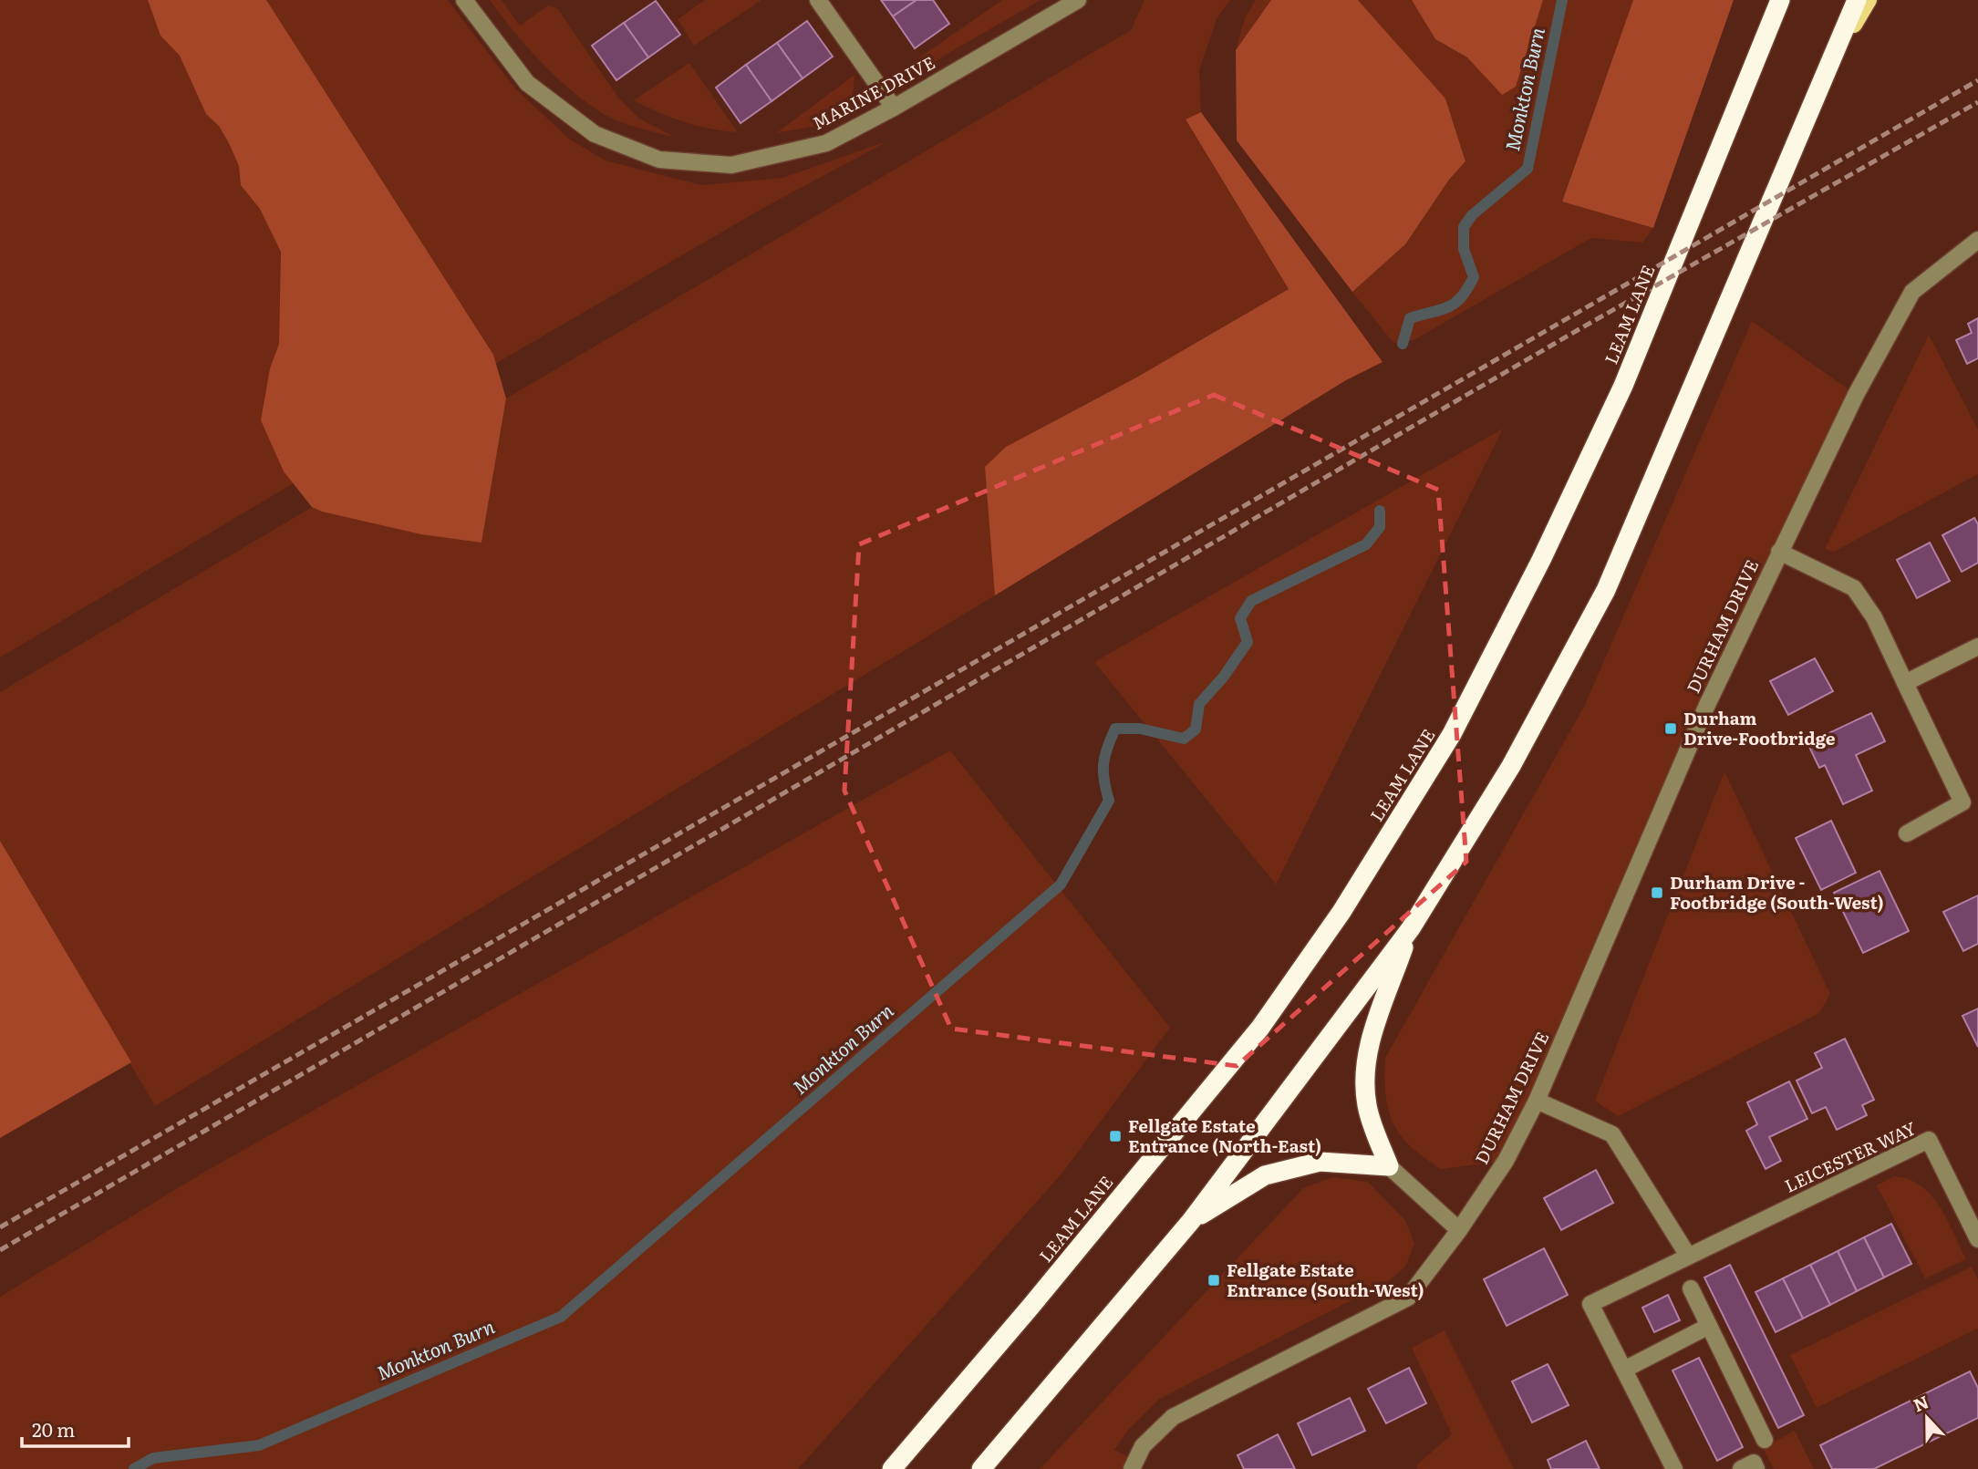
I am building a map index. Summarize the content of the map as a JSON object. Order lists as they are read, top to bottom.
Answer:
{
  "streets": {
    "highway": ["LEAM LANE"],
    "street": ["MARINE DRIVE", "DURHAM DRIVE", "LEICESTER WAY"]
  },
  "water": ["Monkton Burn"],
  "places": {
    "transit": [
      "Durham Drive-Footbridge",
      "Durham Drive - Footbridge (South-West)",
      "Fellgate Estate Entrance (North-East)",
      "Fellgate Estate Entrance (South-West)"
    ]
  },
  "scale_bar": "20 m",
  "north": "top"
}
